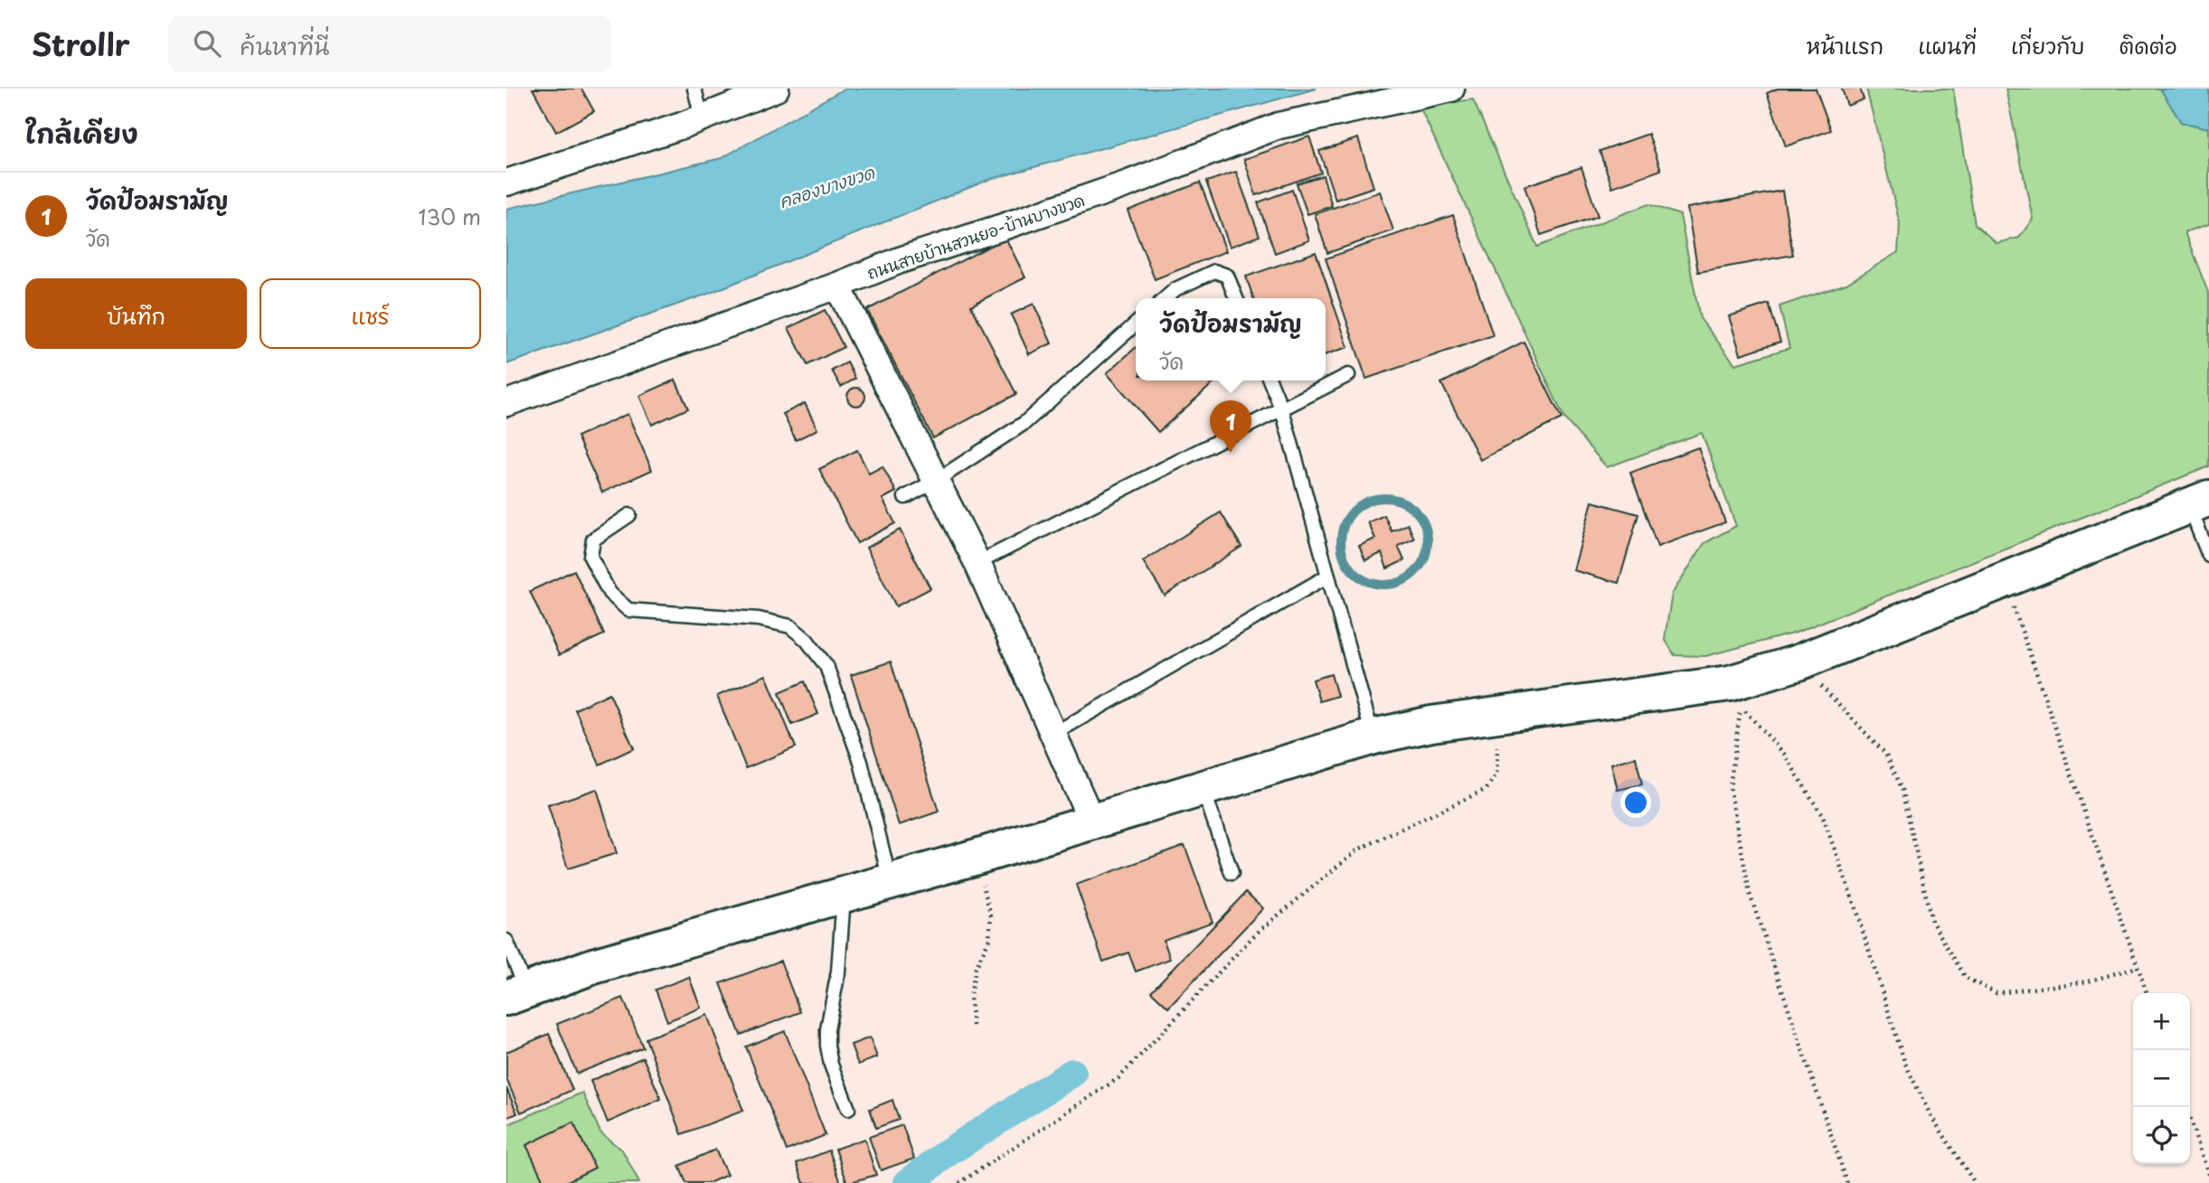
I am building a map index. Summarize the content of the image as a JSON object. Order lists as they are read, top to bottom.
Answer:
{
  "streets": {
    "street": ["ถนนสายบ้านสวนยอ-บ้านบางขวด"]
  },
  "water": ["คลองบางขวด"],
  "page": {
    "header": "Strollr",
    "search": "ค้นหาที่นี่",
    "nav": [
      "หน้าแรก",
      "แผนที่",
      "เกี่ยวกับ",
      "ติดต่อ"
    ],
    "heading": "ใกล้เคียง",
    "list": [
      {
        "mark": "1",
        "name": "วัดป้อมรามัญ",
        "note": "วัด",
        "value": "130 m"
      }
    ],
    "buttons": ["บันทึก", "แชร์"],
    "popup": ["วัดป้อมรามัญ", "วัด"],
    "pins": "1",
    "map_buttons": ["+", "−"]
  }
}
